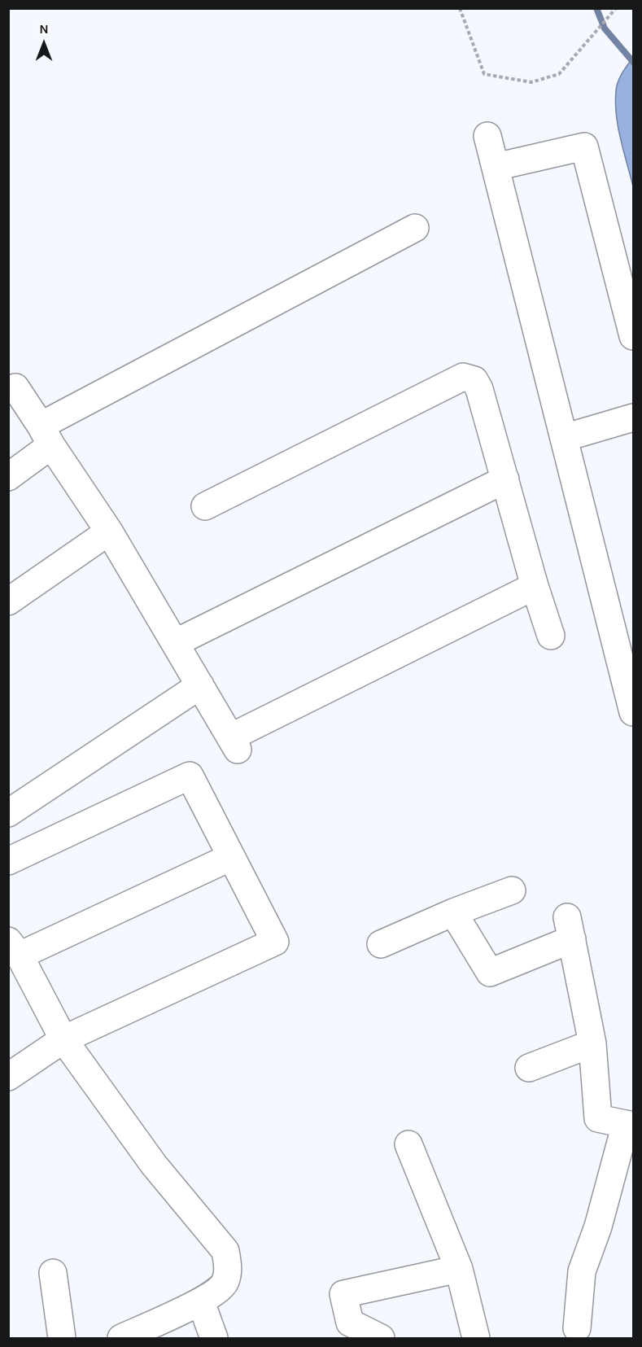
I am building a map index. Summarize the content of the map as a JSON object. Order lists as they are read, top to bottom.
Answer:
{
  "north": "top"
}
